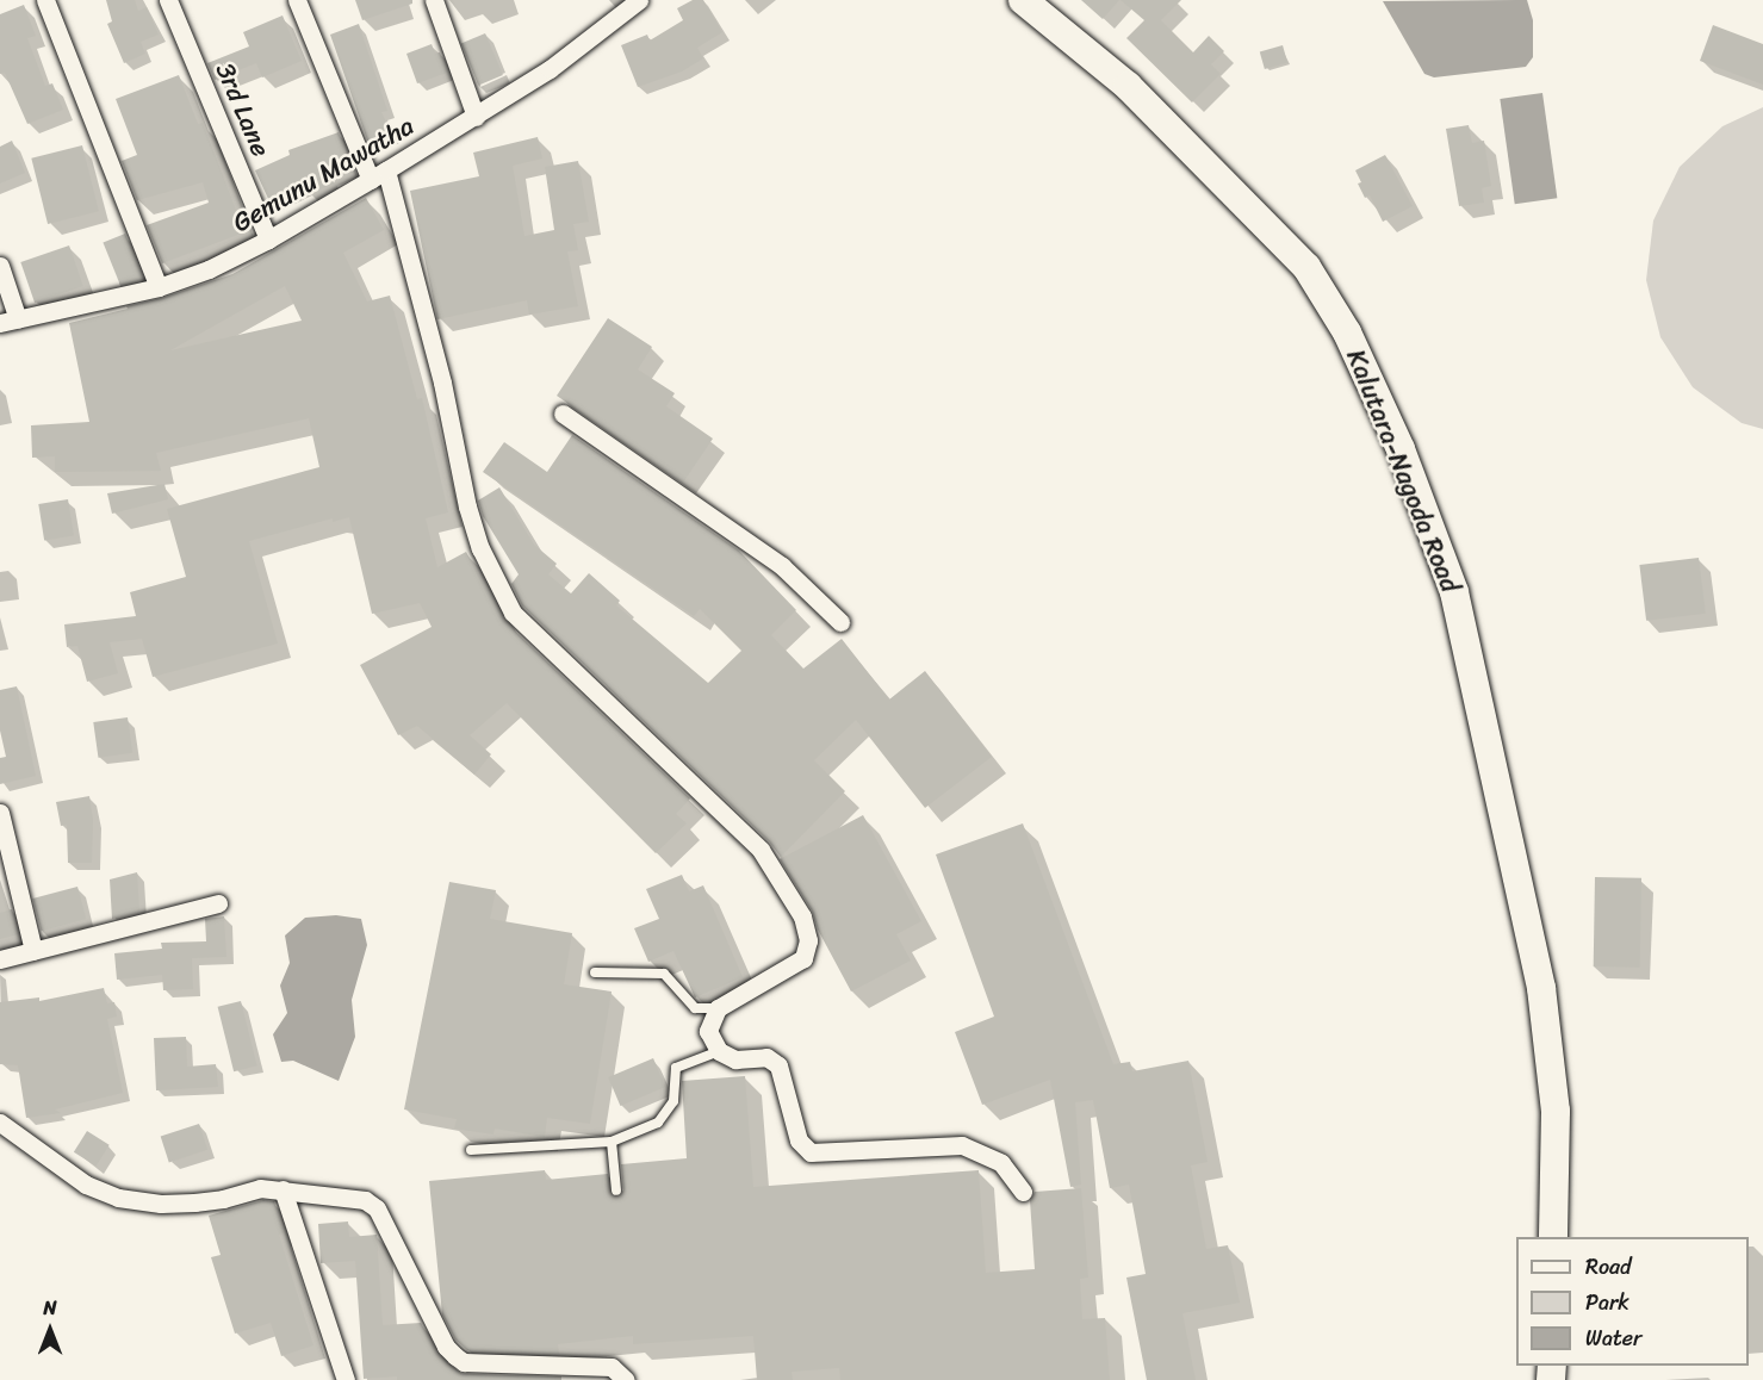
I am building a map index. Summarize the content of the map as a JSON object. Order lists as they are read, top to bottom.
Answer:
{
  "streets": {
    "main road": ["Kalutara-Nagoda Road"],
    "street": ["3rd Lane", "Gemunu Mawatha"]
  },
  "crossings": [
    ["3rd Lane", "Gemunu Mawatha"]
  ],
  "legend": ["Road", "Park", "Water"],
  "north": "top"
}
